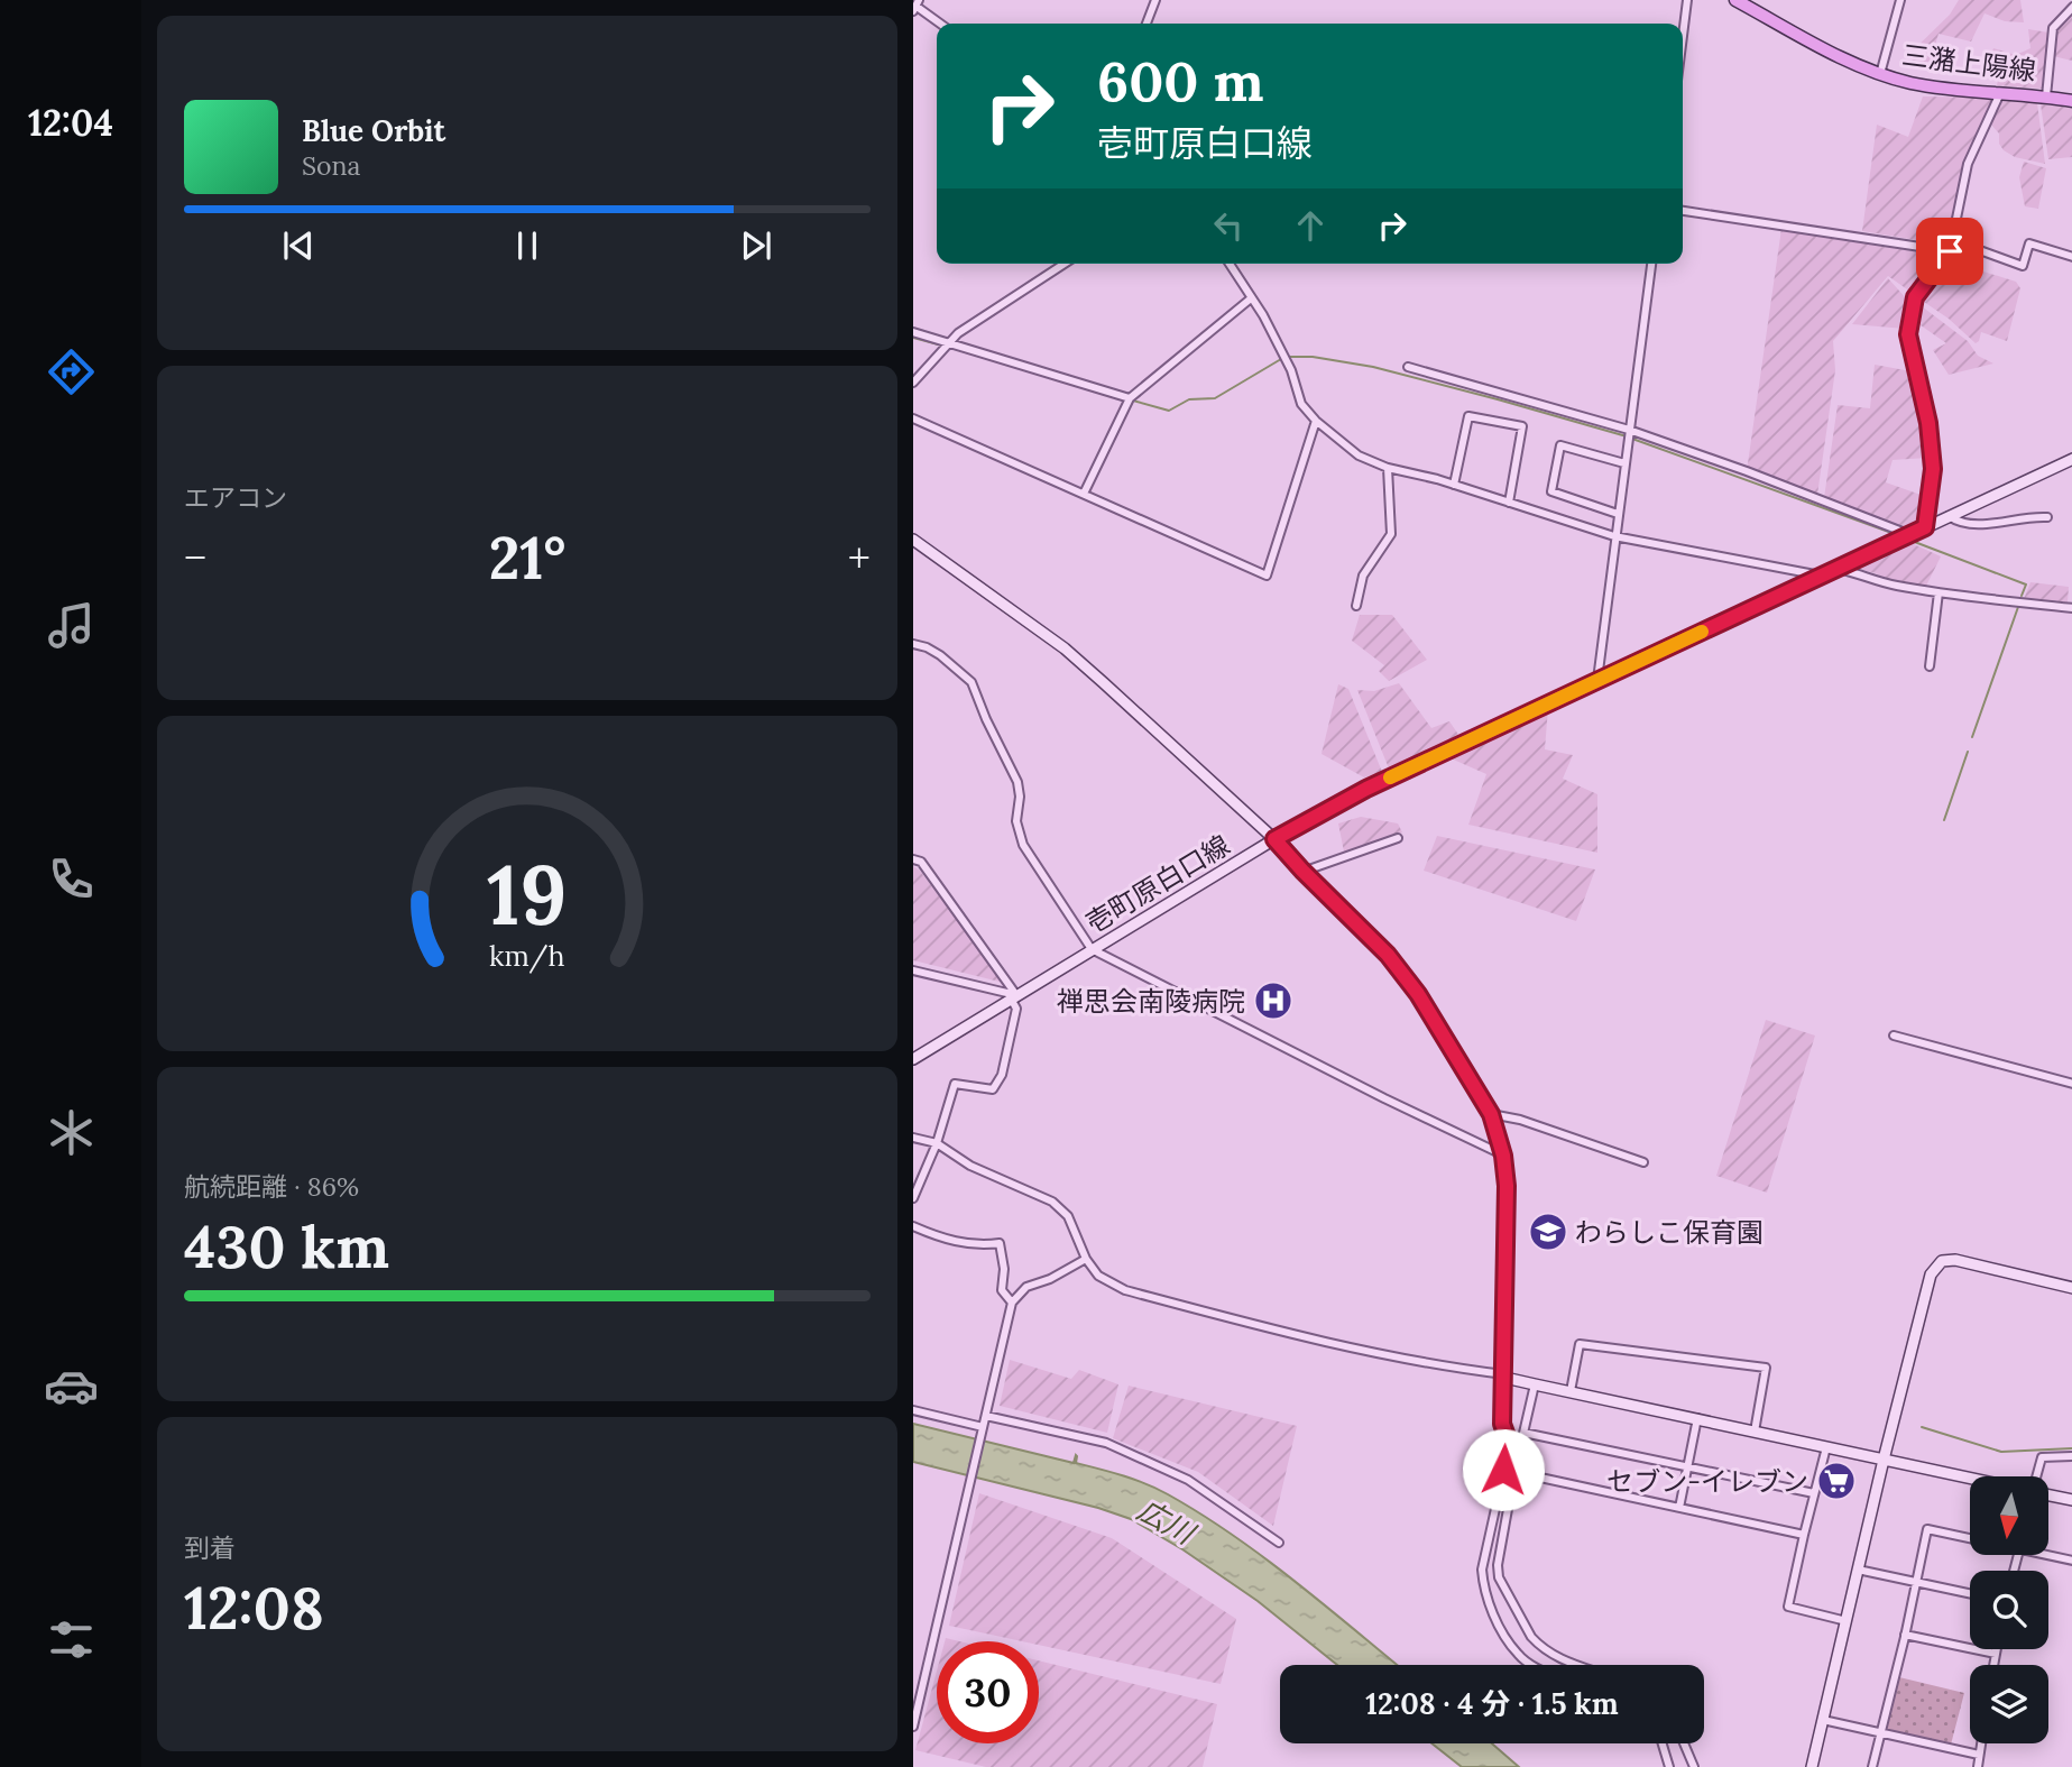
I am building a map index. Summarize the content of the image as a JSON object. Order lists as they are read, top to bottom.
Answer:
{
  "streets": {
    "main road": ["三潴上陽線"],
    "street": ["壱町原白口線"]
  },
  "water": ["広川"],
  "places": {
    "hospital": ["禅思会南陵病院"],
    "school or university": ["わらしこ保育園"],
    "supermarket": ["セブン-イレブン"]
  },
  "north": "bottom",
  "page": {
    "tabs": "12:04",
    "turn": ["600 m", "壱町原白口線"],
    "song": ["Blue Orbit", "Sona"],
    "tile": [
      "エアコン",
      ["航続距離 · 86%", "430 km"],
      ["到着", "12:08"]
    ],
    "heat": ["−", "21°", "+"],
    "limit": "30",
    "trip": "12:08 · 4 分 · 1.5 km",
    "gauge": ["19", "km/h"]
  }
}
